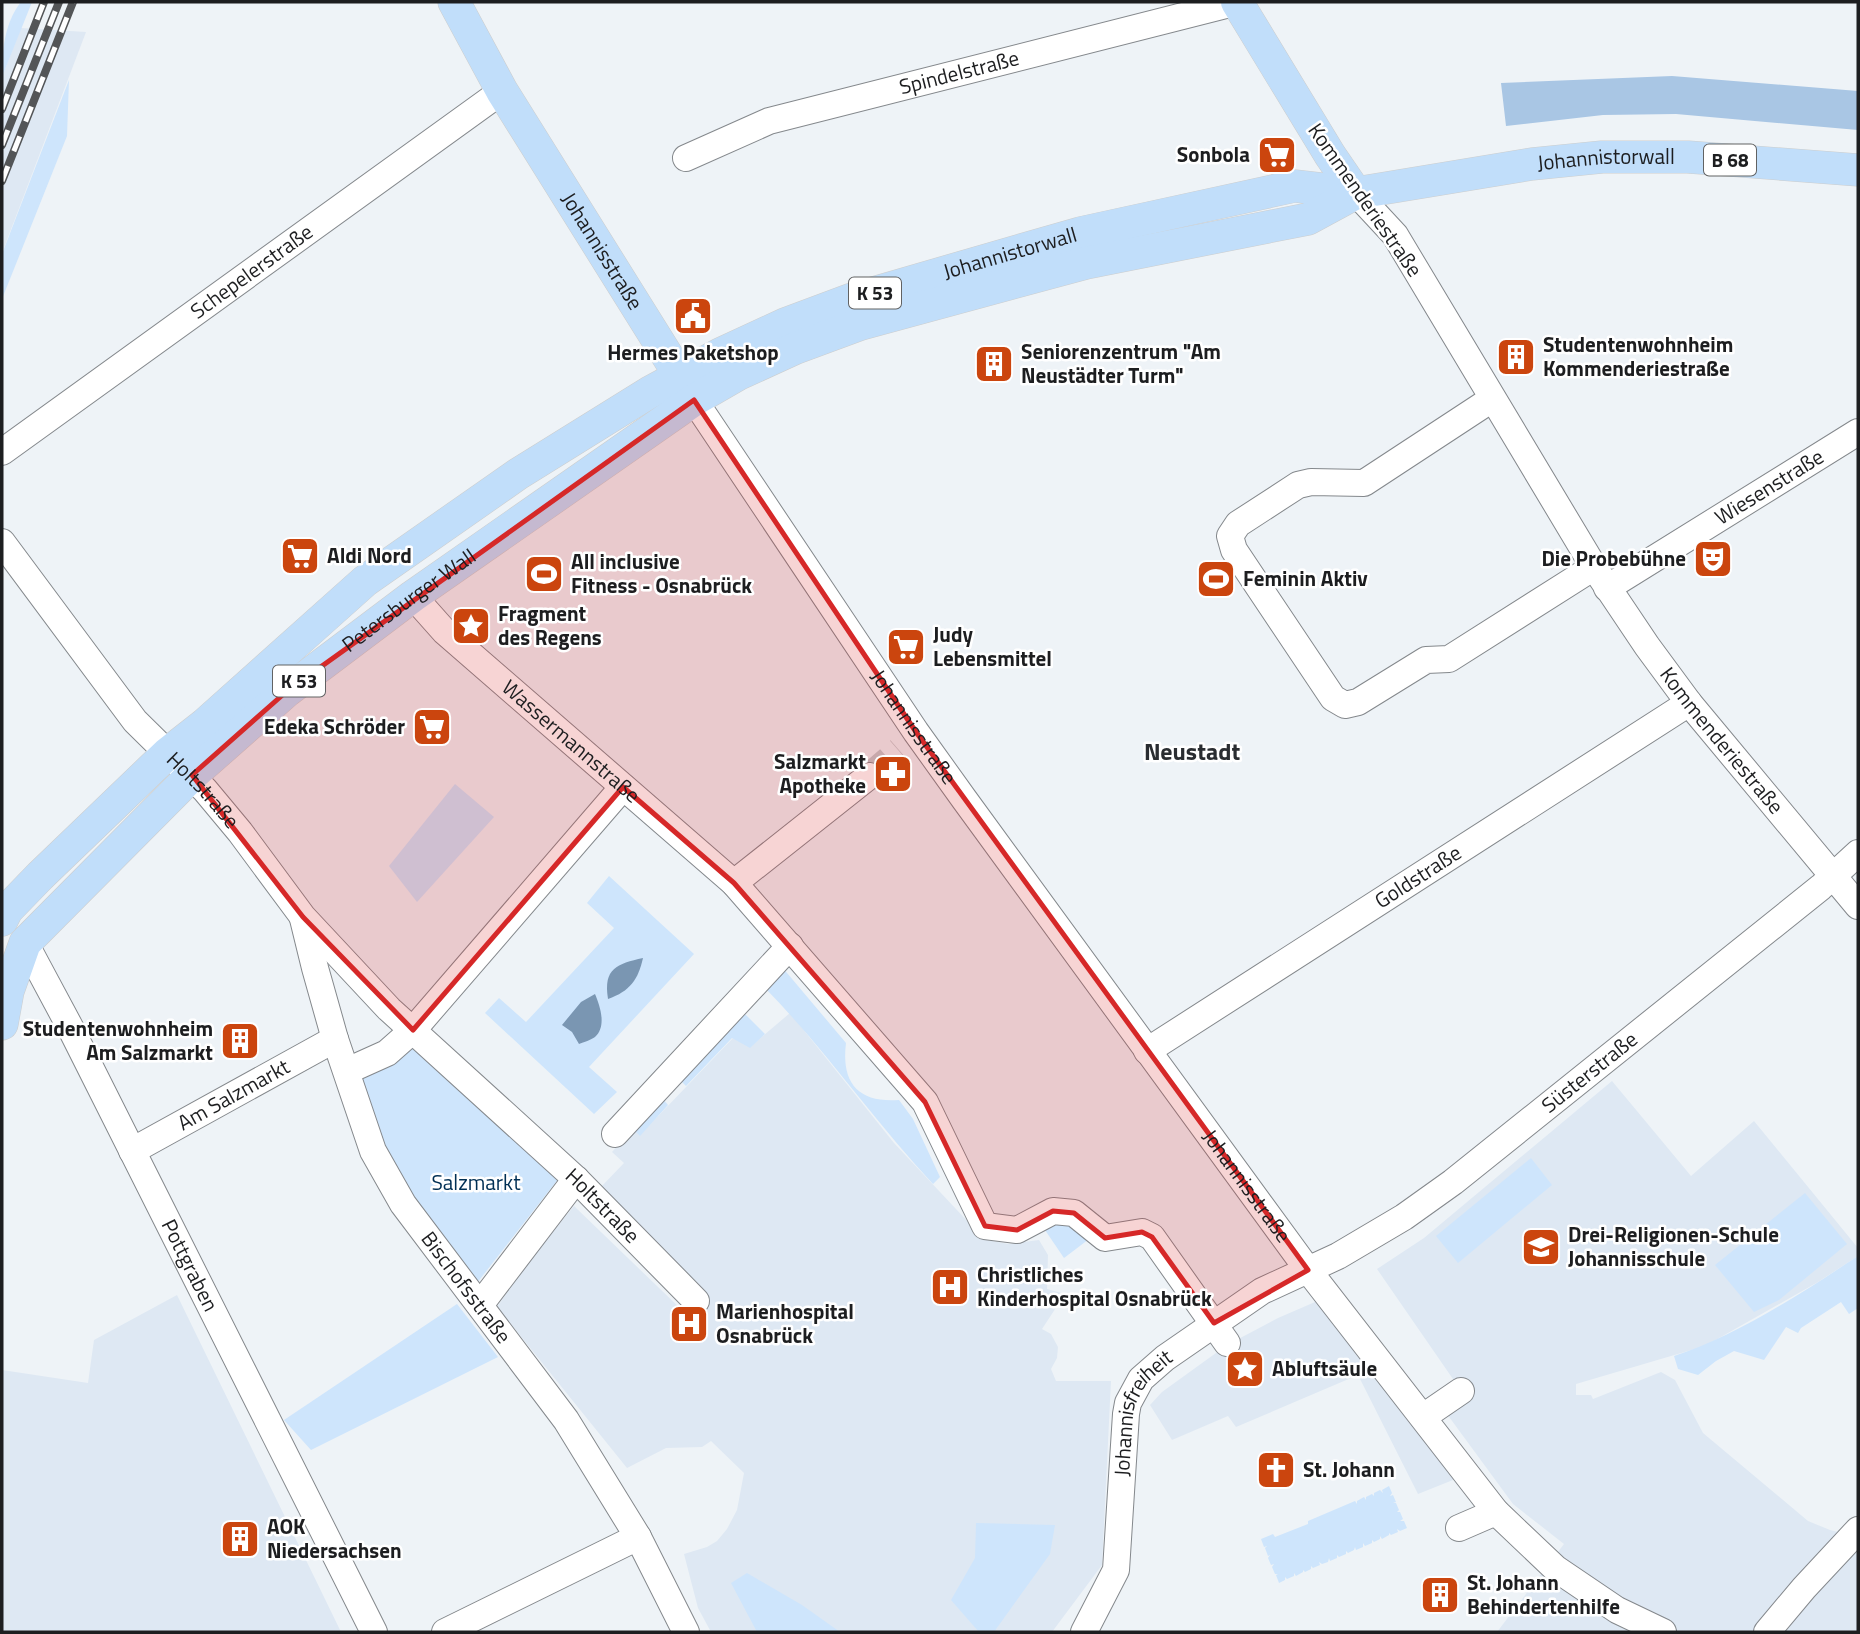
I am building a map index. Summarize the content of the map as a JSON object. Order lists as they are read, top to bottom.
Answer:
{
  "streets": {
    "main road": [
      "B 68",
      "Johannistorwall",
      "Kommenderiestraße",
      "Johannisstraße",
      "K 53",
      "Petersburger Wall",
      "Pottgraben"
    ],
    "street": [
      "Spindelstraße",
      "Schepelerstraße",
      "Wiesenstraße",
      "Wassermannstraße",
      "Holtstraße",
      "Goldstraße",
      "Süsterstraße",
      "Am Salzmarkt",
      "Bischofsstraße",
      "Johannisfreiheit"
    ]
  },
  "crossings": [
    ["Spindelstraße", "Kommenderiestraße"],
    ["Johannistorwall", "Kommenderiestraße"],
    ["Johannistorwall", "Johannisstraße"],
    ["Johannistorwall", "Petersburger Wall"],
    ["Kommenderiestraße", "Wiesenstraße"],
    ["Kommenderiestraße", "Goldstraße"],
    ["Kommenderiestraße", "Süsterstraße"],
    ["Johannisstraße", "Schepelerstraße"],
    ["Johannisstraße", "Petersburger Wall"],
    ["Johannisstraße", "Goldstraße"],
    ["Johannisstraße", "Süsterstraße"],
    ["Johannisstraße", "Johannisfreiheit"],
    ["Petersburger Wall", "Wassermannstraße"],
    ["Petersburger Wall", "Holtstraße"],
    ["Petersburger Wall", "Pottgraben"],
    ["Wassermannstraße", "Johannisfreiheit"],
    ["Holtstraße", "Bischofsstraße"],
    ["Süsterstraße", "Johannisfreiheit"],
    ["Am Salzmarkt", "Pottgraben"],
    ["Am Salzmarkt", "Bischofsstraße"]
  ],
  "districts": ["Neustadt"],
  "parks": ["Salzmarkt"],
  "places": {
    "supermarket": [
      "Sonbola",
      "Aldi Nord",
      "Judy Lebensmittel",
      "Edeka Schröder"
    ],
    "public building": ["Hermes Paketshop"],
    "building": [
      "Studentenwohnheim Kommenderiestraße",
      "Seniorenzentrum \"Am Neustädter Turm\"",
      "Studentenwohnheim Am Salzmarkt",
      "AOK Niedersachsen",
      "St. Johann Behindertenhilfe"
    ],
    "theatre": ["Die Probebühne"],
    "sports": ["All inclusive Fitness - Osnabrück", "Feminin Aktiv"],
    "place": ["Fragment des Regens", "Abluftsäule"],
    "pharmacy": ["Salzmarkt Apotheke"],
    "school or university": ["Drei-Religionen-Schule Johannisschule"],
    "hospital": ["Christliches Kinderhospital Osnabrück", "Marienhospital Osnabrück"],
    "church": ["St. Johann"]
  }
}
